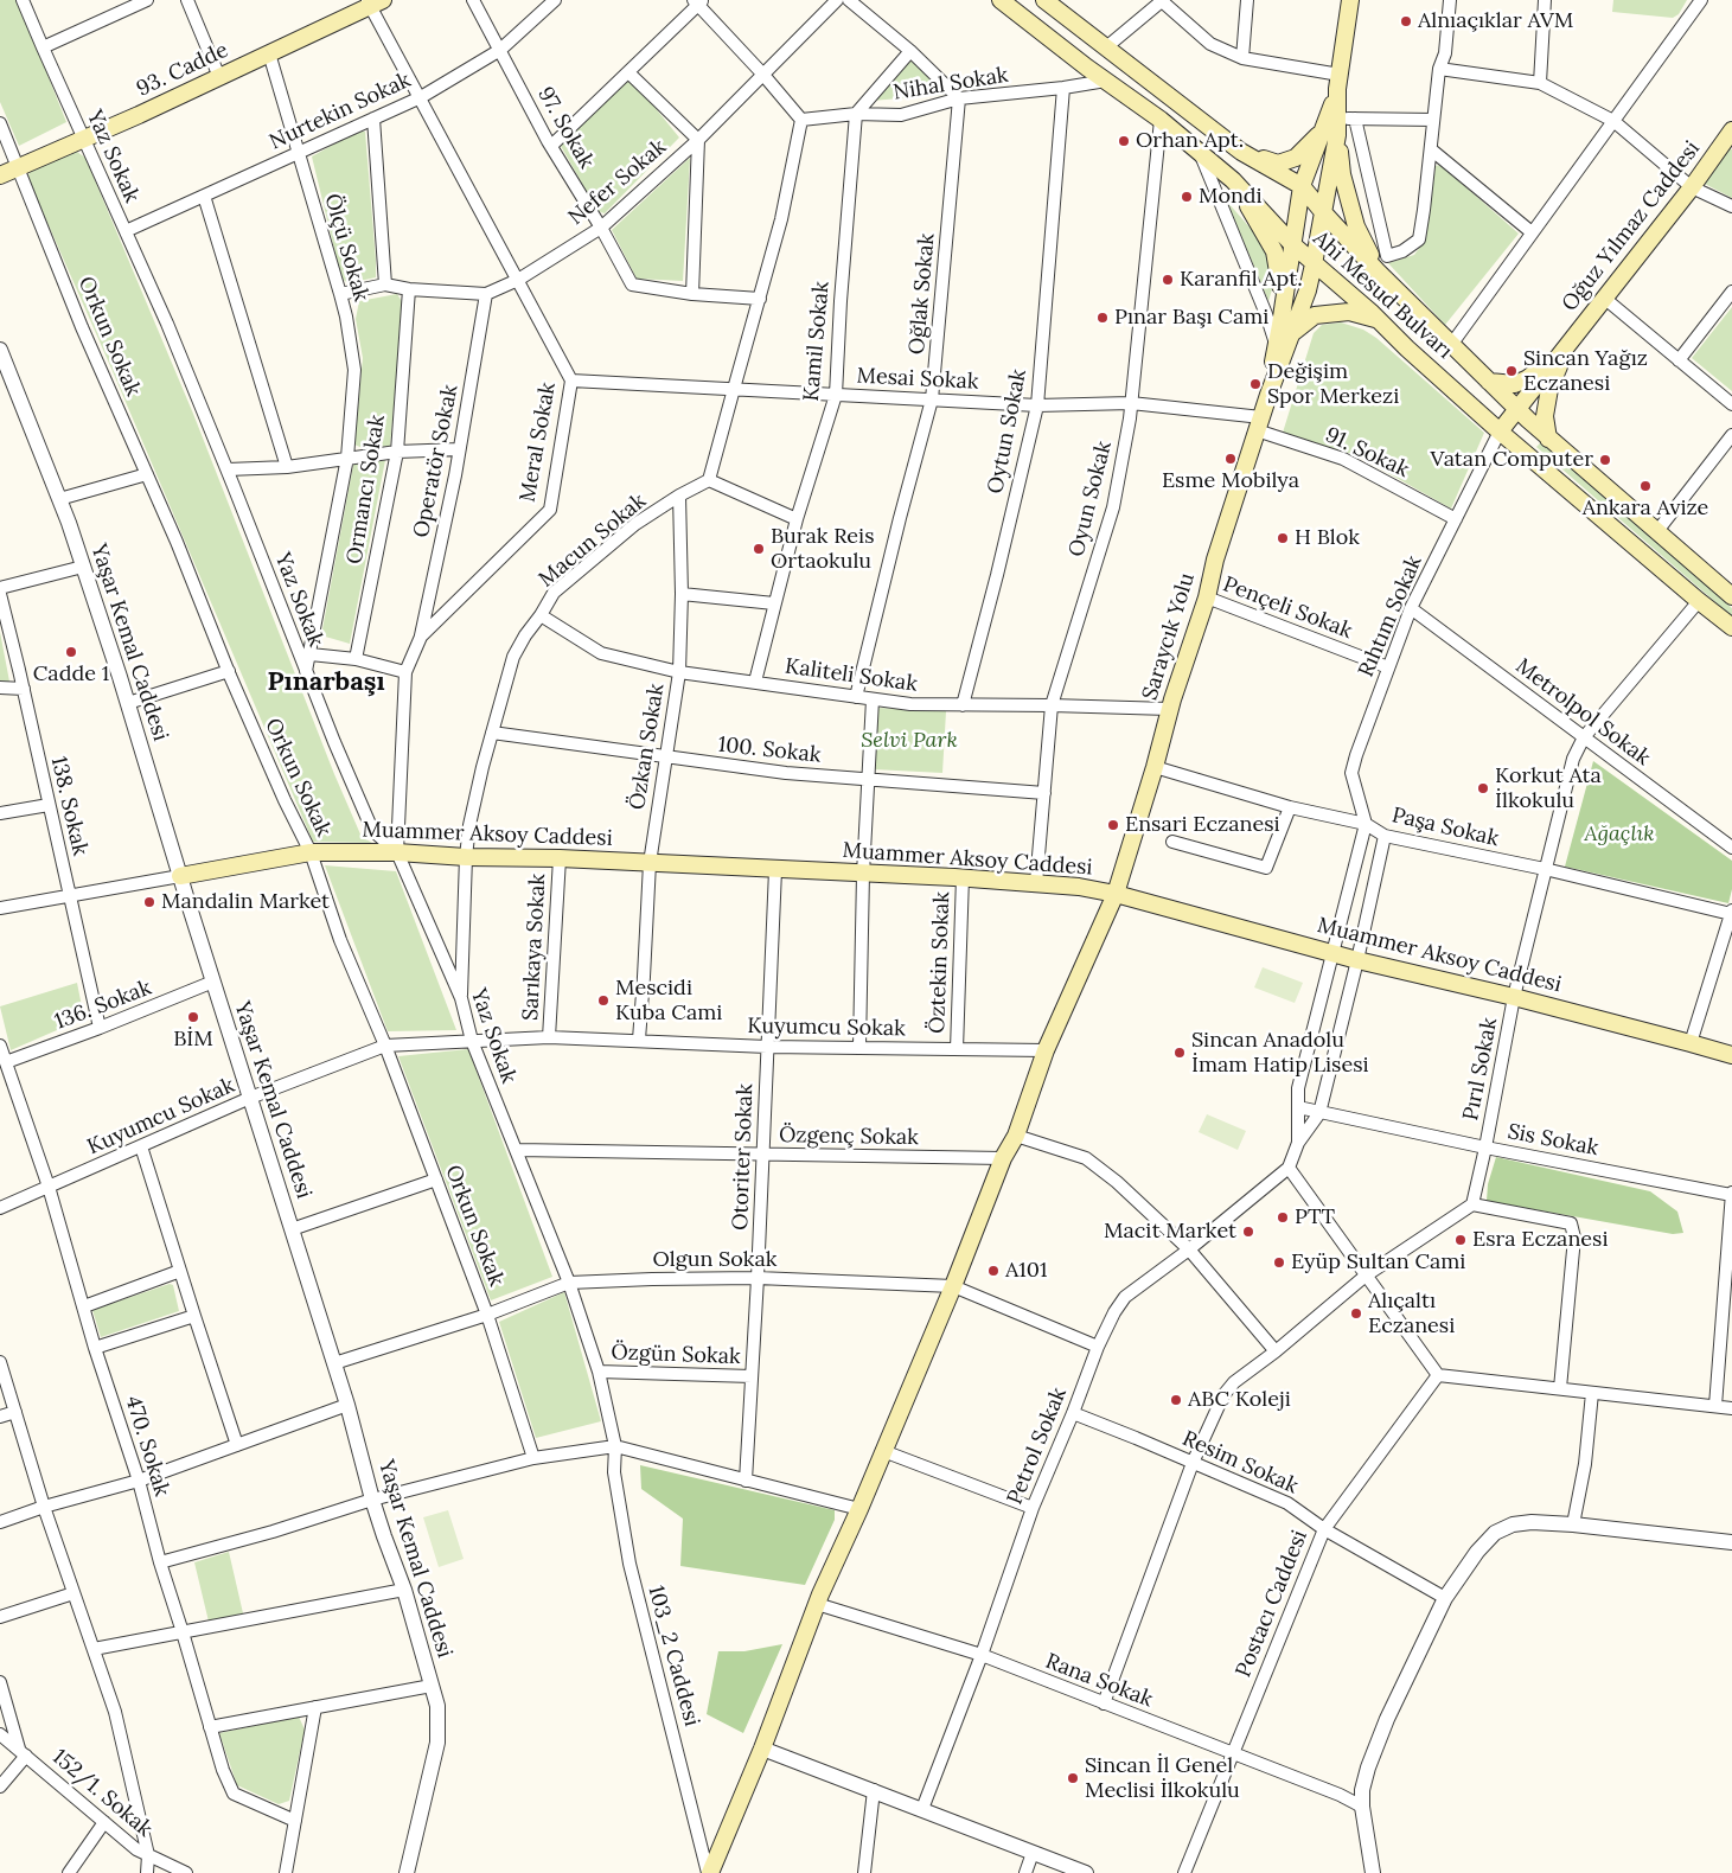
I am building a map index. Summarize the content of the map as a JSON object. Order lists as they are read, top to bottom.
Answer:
{
  "streets": {
    "main road": [
      "93. Cadde",
      "Oğuz Yılmaz Caddesi",
      "Ahi Mesud Bulvarı",
      "Saraycık Yolu",
      "Muammer Aksoy Caddesi"
    ],
    "street": [
      "Nihal Sokak",
      "Nurtekin Sokak",
      "97. Sokak",
      "Yaz Sokak",
      "Nefer Sokak",
      "Ölçü Sokak",
      "Oğlak Sokak",
      "Orkun Sokak",
      "Kamil Sokak",
      "Mesai Sokak",
      "Oytun Sokak",
      "Meral Sokak",
      "91. Sokak",
      "Operatör Sokak",
      "Ormancı Sokak",
      "Oyun Sokak",
      "Macun Sokak",
      "Pençeli Sokak",
      "Rıhtım Sokak",
      "Yaşar Kemal Caddesi",
      "Kaliteli Sokak",
      "Metrolpol Sokak",
      "Özkan Sokak",
      "100. Sokak",
      "138. Sokak",
      "Paşa Sokak",
      "Sarıkaya Sokak",
      "Öztekin Sokak",
      "136. Sokak",
      "Kuyumcu Sokak",
      "Pırıl Sokak",
      "Özgenç Sokak",
      "Sis Sokak",
      "Otoriter Sokak",
      "Olgun Sokak",
      "Özgün Sokak",
      "470. Sokak",
      "Petrol Sokak",
      "Resim Sokak",
      "Postacı Caddesi",
      "103_2 Caddesi",
      "Rana Sokak",
      "152/1. Sokak"
    ]
  },
  "crossings": [
    ["93. Cadde", "Yaz Sokak"],
    ["93. Cadde", "Ölçü Sokak"],
    ["93. Cadde", "Orkun Sokak"],
    ["93. Cadde", "Meral Sokak"],
    ["Nihal Sokak", "Oğlak Sokak"],
    ["Nihal Sokak", "Ahi Mesud Bulvarı"],
    ["Nihal Sokak", "Kamil Sokak"],
    ["Nihal Sokak", "Oytun Sokak"],
    ["Nurtekin Sokak", "97. Sokak"],
    ["Nurtekin Sokak", "Yaz Sokak"],
    ["Nurtekin Sokak", "Ölçü Sokak"],
    ["Nurtekin Sokak", "Meral Sokak"],
    ["97. Sokak", "Nefer Sokak"],
    ["Yaz Sokak", "Ölçü Sokak"],
    ["Yaz Sokak", "Meral Sokak"],
    ["Yaz Sokak", "Macun Sokak"],
    ["Yaz Sokak", "Muammer Aksoy Caddesi"],
    ["Yaz Sokak", "Kuyumcu Sokak"],
    ["Yaz Sokak", "Özgenç Sokak"],
    ["Yaz Sokak", "Olgun Sokak"],
    ["Yaz Sokak", "Özgün Sokak"],
    ["Yaz Sokak", "103_2 Caddesi"],
    ["Nefer Sokak", "Ölçü Sokak"],
    ["Nefer Sokak", "Meral Sokak"],
    ["Nefer Sokak", "Operatör Sokak"],
    ["Nefer Sokak", "Ormancı Sokak"],
    ["Oğlak Sokak", "Mesai Sokak"],
    ["Oğlak Sokak", "Kaliteli Sokak"],
    ["Ahi Mesud Bulvarı", "Oyun Sokak"],
    ["Ahi Mesud Bulvarı", "Rıhtım Sokak"],
    ["Ahi Mesud Bulvarı", "Pırıl Sokak"],
    ["Orkun Sokak", "Muammer Aksoy Caddesi"],
    ["Orkun Sokak", "Kuyumcu Sokak"],
    ["Orkun Sokak", "Olgun Sokak"],
    ["Kamil Sokak", "Mesai Sokak"],
    ["Kamil Sokak", "Kaliteli Sokak"],
    ["Mesai Sokak", "Oytun Sokak"],
    ["Mesai Sokak", "Meral Sokak"],
    ["Mesai Sokak", "91. Sokak"],
    ["Mesai Sokak", "Oyun Sokak"],
    ["Mesai Sokak", "Saraycık Yolu"],
    ["Oytun Sokak", "Kaliteli Sokak"],
    ["Meral Sokak", "Operatör Sokak"],
    ["Meral Sokak", "Muammer Aksoy Caddesi"],
    ["91. Sokak", "Rıhtım Sokak"],
    ["91. Sokak", "Saraycık Yolu"],
    ["Oyun Sokak", "Kaliteli Sokak"],
    ["Oyun Sokak", "100. Sokak"],
    ["Oyun Sokak", "Muammer Aksoy Caddesi"],
    ["Macun Sokak", "Kaliteli Sokak"],
    ["Macun Sokak", "Özkan Sokak"],
    ["Macun Sokak", "100. Sokak"],
    ["Macun Sokak", "Muammer Aksoy Caddesi"],
    ["Pençeli Sokak", "Rıhtım Sokak"],
    ["Pençeli Sokak", "Saraycık Yolu"],
    ["Rıhtım Sokak", "Metrolpol Sokak"],
    ["Rıhtım Sokak", "Paşa Sokak"],
    ["Saraycık Yolu", "Kaliteli Sokak"],
    ["Saraycık Yolu", "Paşa Sokak"],
    ["Saraycık Yolu", "Muammer Aksoy Caddesi"],
    ["Saraycık Yolu", "Kuyumcu Sokak"],
    ["Saraycık Yolu", "Özgenç Sokak"],
    ["Saraycık Yolu", "Olgun Sokak"],
    ["Saraycık Yolu", "103_2 Caddesi"],
    ["Saraycık Yolu", "Rana Sokak"],
    ["Yaşar Kemal Caddesi", "Muammer Aksoy Caddesi"],
    ["Yaşar Kemal Caddesi", "136. Sokak"],
    ["Yaşar Kemal Caddesi", "Kuyumcu Sokak"],
    ["Yaşar Kemal Caddesi", "Olgun Sokak"],
    ["Kaliteli Sokak", "Özkan Sokak"],
    ["Metrolpol Sokak", "Pırıl Sokak"],
    ["Özkan Sokak", "100. Sokak"],
    ["Özkan Sokak", "Muammer Aksoy Caddesi"],
    ["Özkan Sokak", "Kuyumcu Sokak"],
    ["138. Sokak", "136. Sokak"],
    ["Paşa Sokak", "Pırıl Sokak"],
    ["Muammer Aksoy Caddesi", "Sarıkaya Sokak"],
    ["Muammer Aksoy Caddesi", "Öztekin Sokak"],
    ["Muammer Aksoy Caddesi", "Pırıl Sokak"],
    ["Muammer Aksoy Caddesi", "Otoriter Sokak"],
    ["Sarıkaya Sokak", "Kuyumcu Sokak"],
    ["Öztekin Sokak", "Kuyumcu Sokak"],
    ["136. Sokak", "470. Sokak"],
    ["Kuyumcu Sokak", "Otoriter Sokak"],
    ["Kuyumcu Sokak", "470. Sokak"],
    ["Pırıl Sokak", "Sis Sokak"],
    ["Özgenç Sokak", "Otoriter Sokak"],
    ["Otoriter Sokak", "Olgun Sokak"],
    ["Otoriter Sokak", "Özgün Sokak"],
    ["Olgun Sokak", "Petrol Sokak"],
    ["Petrol Sokak", "Resim Sokak"],
    ["Petrol Sokak", "Rana Sokak"],
    ["Resim Sokak", "Postacı Caddesi"],
    ["Postacı Caddesi", "Rana Sokak"]
  ],
  "districts": ["Pınarbaşı"],
  "parks": ["Selvi Park", "Ağaçlık"],
  "places": [
    "Alnıaçıklar AVM",
    "Orhan Apt.",
    "Mondi",
    "Karanfil Apt.",
    "Pınar Başı Cami",
    "Sincan Yağız Eczanesi",
    "Değişim Spor Merkezi",
    "Esme Mobilya",
    "Vatan Computer",
    "Ankara Avize",
    "H Blok",
    "Burak Reis Ortaokulu",
    "Cadde 1",
    "Korkut Ata İlkokulu",
    "Ensari Eczanesi",
    "Mandalin Market",
    "Mescidi Kuba Cami",
    "BİM",
    "Sincan Anadolu İmam Hatip Lisesi",
    "PTT",
    "Macit Market",
    "Esra Eczanesi",
    "Eyüp Sultan Cami",
    "A101",
    "Alıçaltı Eczanesi",
    "ABC Koleji",
    "Sincan İl Genel Meclisi İlkokulu"
  ]
}
